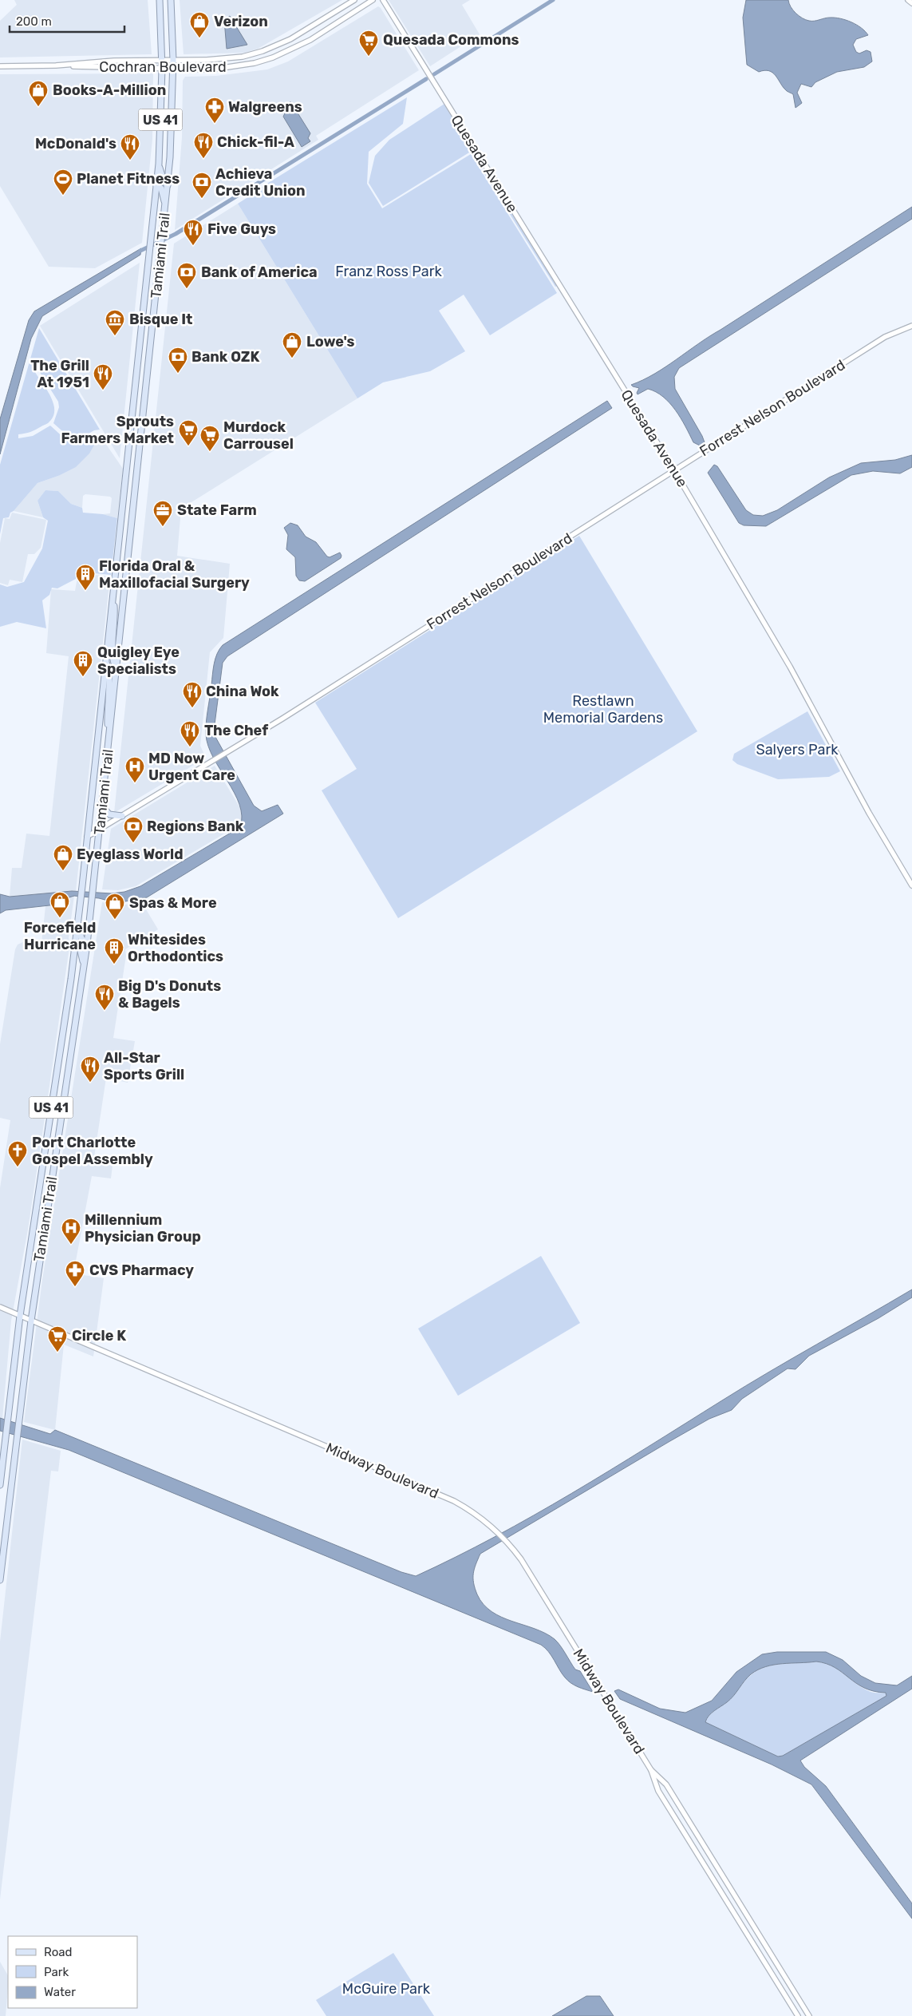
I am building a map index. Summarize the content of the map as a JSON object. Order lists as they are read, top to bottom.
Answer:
{
  "streets": {
    "main road": ["US 41", "Tamiami Trail"],
    "street": [
      "Cochran Boulevard",
      "Quesada Avenue",
      "Forrest Nelson Boulevard",
      "Midway Boulevard"
    ]
  },
  "crossings": [
    ["Cochran Boulevard", "Tamiami Trail"],
    ["Quesada Avenue", "Forrest Nelson Boulevard"],
    ["Tamiami Trail", "Forrest Nelson Boulevard"],
    ["Tamiami Trail", "Midway Boulevard"]
  ],
  "parks": [
    "Franz Ross Park",
    "Restlawn Memorial Gardens",
    "Salyers Park",
    "McGuire Park"
  ],
  "places": {
    "shop": [
      "Verizon",
      "Books-A-Million",
      "Lowe's",
      "Eyeglass World",
      "Forcefield Hurricane",
      "Spas & More"
    ],
    "supermarket": [
      "Quesada Commons",
      "Sprouts Farmers Market",
      "Murdock Carrousel",
      "Circle K"
    ],
    "pharmacy": ["Walgreens", "CVS Pharmacy"],
    "restaurant": [
      "Chick-fil-A",
      "McDonald's",
      "Five Guys",
      "The Grill At 1951",
      "China Wok",
      "The Chef",
      "Big D's Donuts & Bagels",
      "All-Star Sports Grill"
    ],
    "sports": ["Planet Fitness"],
    "bank": [
      "Achieva Credit Union",
      "Bank of America",
      "Bank OZK",
      "Regions Bank"
    ],
    "museum": ["Bisque It"],
    "office": ["State Farm"],
    "building": ["Florida Oral & Maxillofacial Surgery", "Quigley Eye Specialists", "Whitesides Orthodontics"],
    "hospital": ["MD Now Urgent Care", "Millennium Physician Group"],
    "church": ["Port Charlotte Gospel Assembly"]
  },
  "legend": ["Road", "Park", "Water"],
  "scale_bar": "200 m"
}
